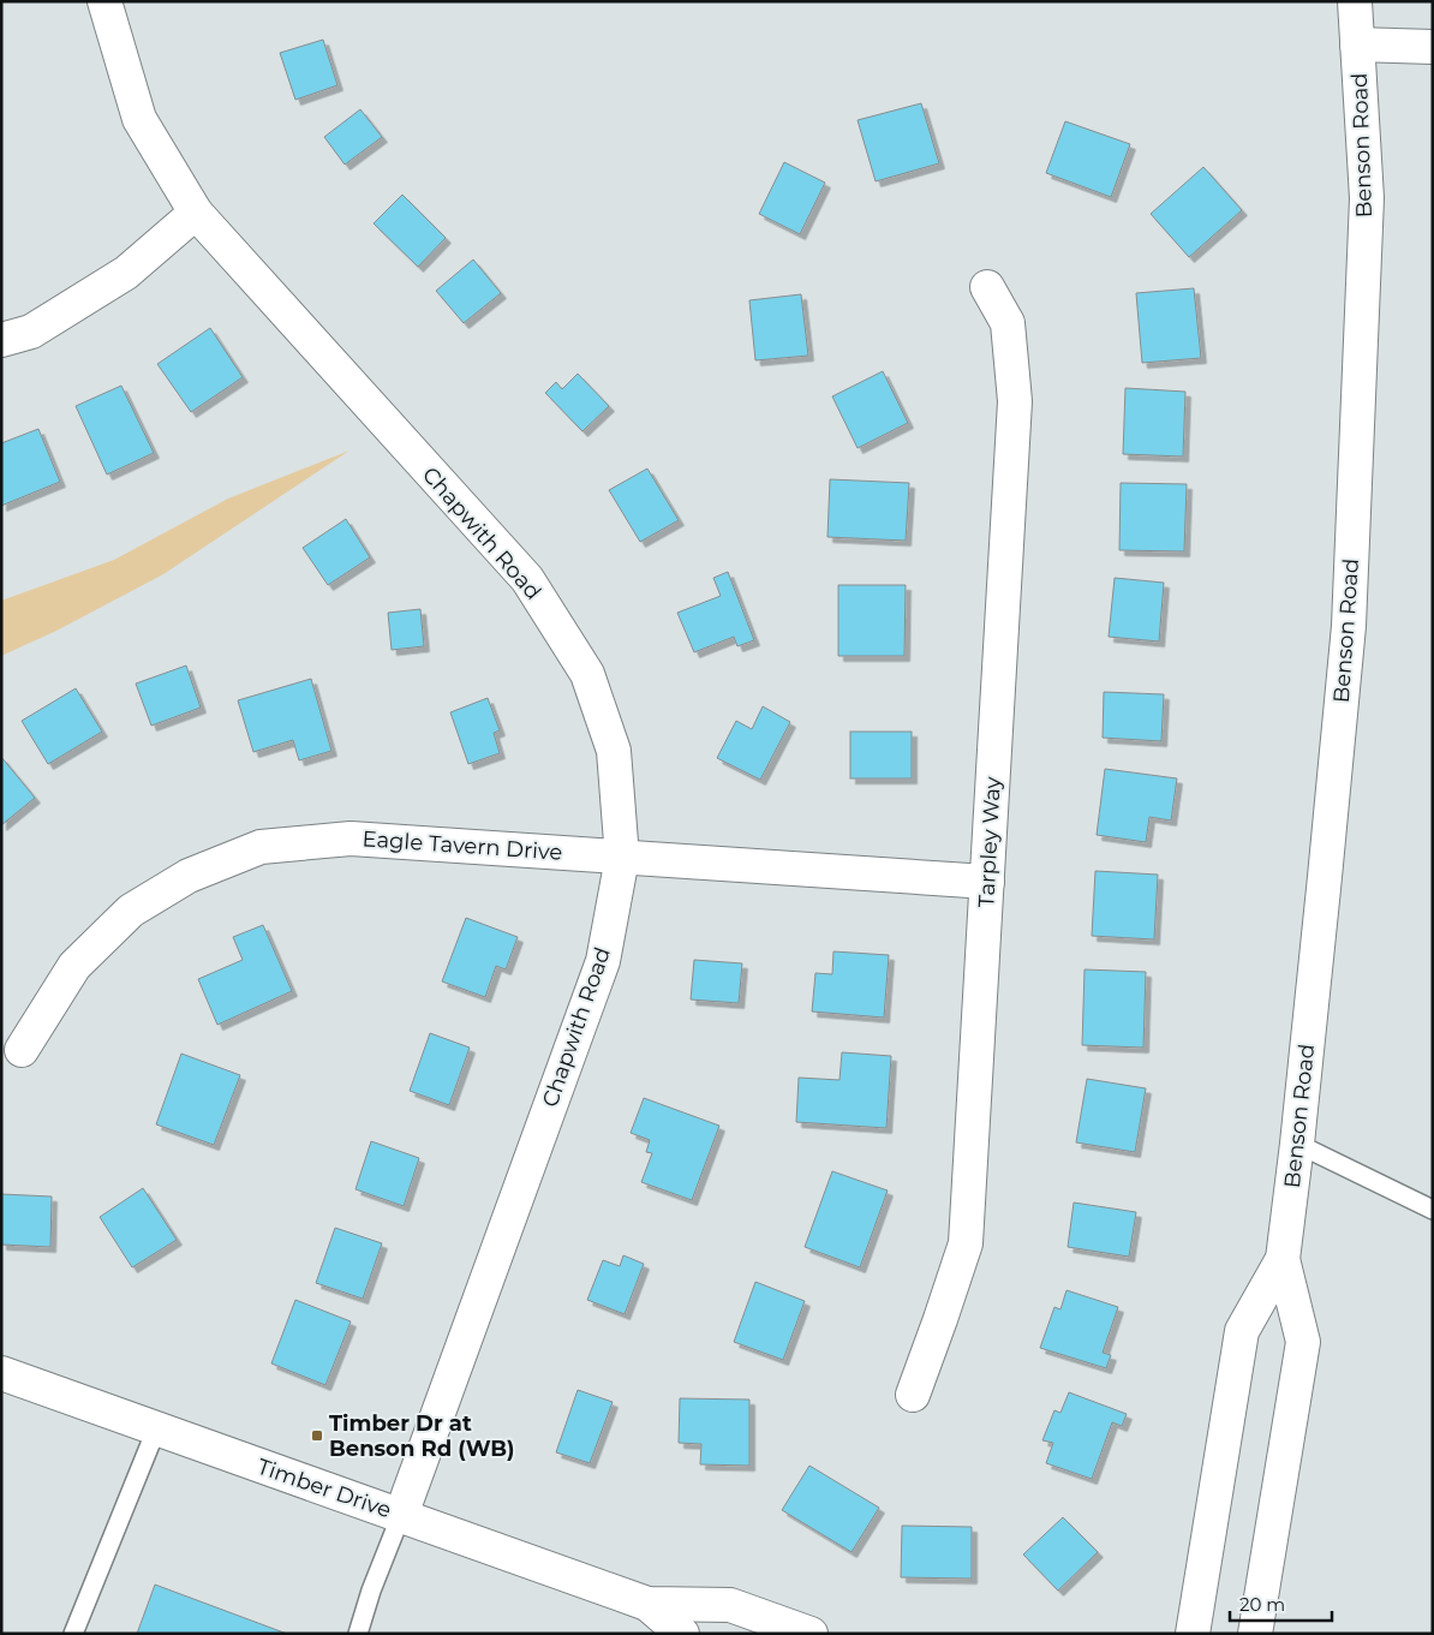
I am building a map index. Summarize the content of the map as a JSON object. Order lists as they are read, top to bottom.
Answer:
{
  "streets": {
    "street": [
      "Benson Road",
      "Chapwith Road",
      "Tarpley Way",
      "Eagle Tavern Drive",
      "Timber Drive"
    ]
  },
  "crossings": [
    ["Chapwith Road", "Eagle Tavern Drive"],
    ["Chapwith Road", "Timber Drive"],
    ["Tarpley Way", "Eagle Tavern Drive"]
  ],
  "places": {
    "transit": ["Timber Dr at Benson Rd (WB)"]
  },
  "scale_bar": "20 m"
}
